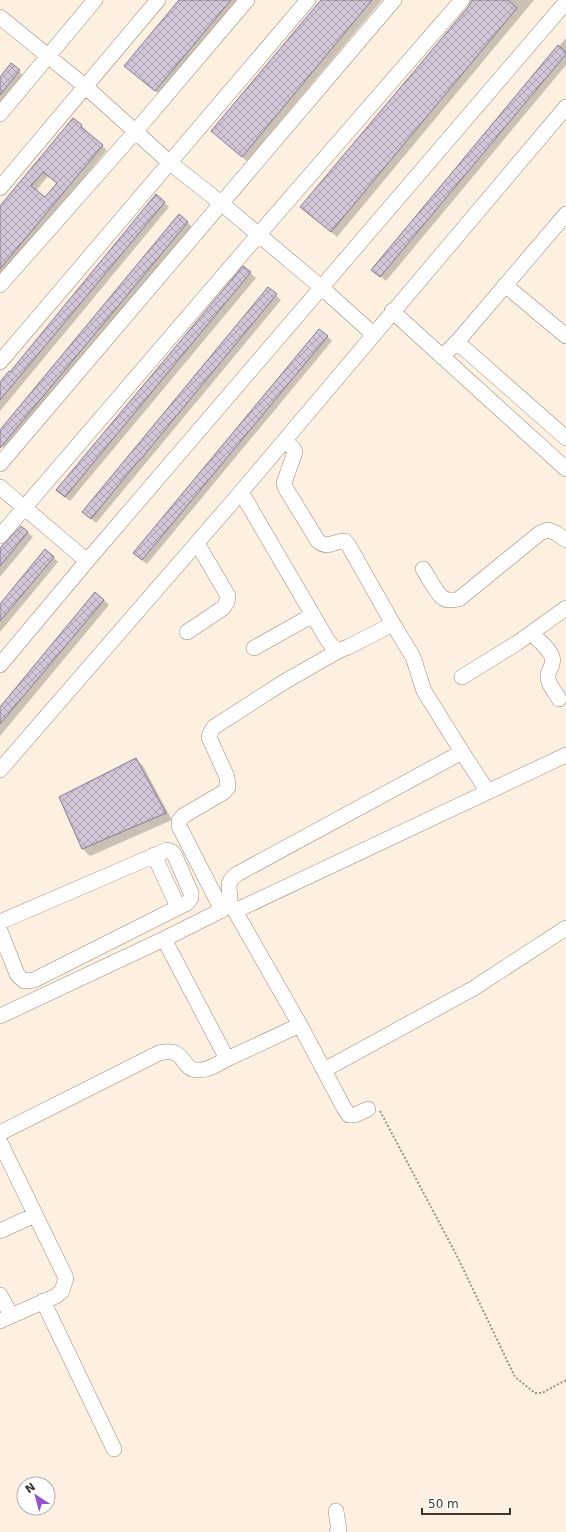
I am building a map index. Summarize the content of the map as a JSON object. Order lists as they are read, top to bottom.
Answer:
{
  "scale_bar": "50 m",
  "north": "top left"
}
